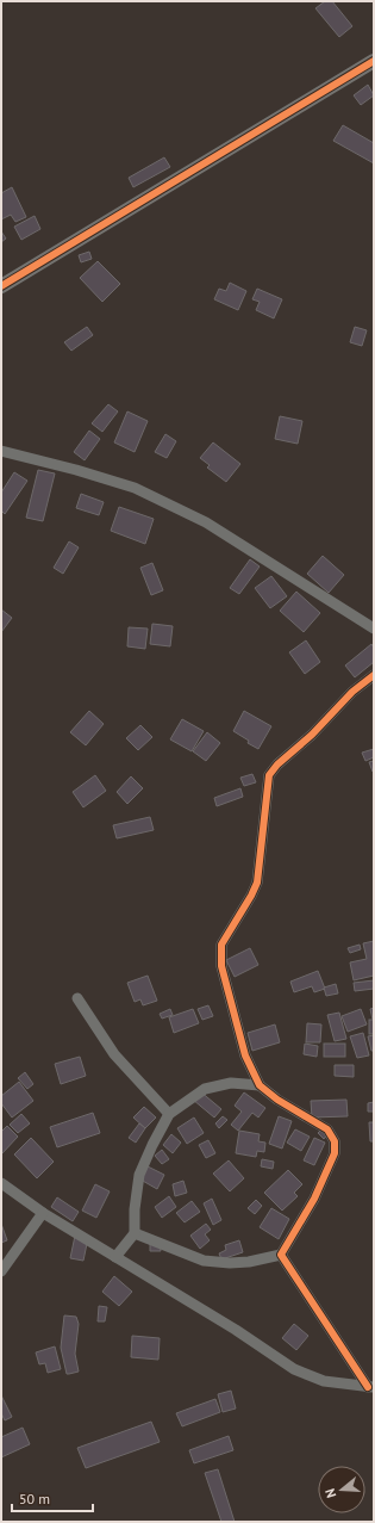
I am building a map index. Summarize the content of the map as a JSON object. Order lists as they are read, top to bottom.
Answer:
{
  "scale_bar": "50 m",
  "north": "left"
}
